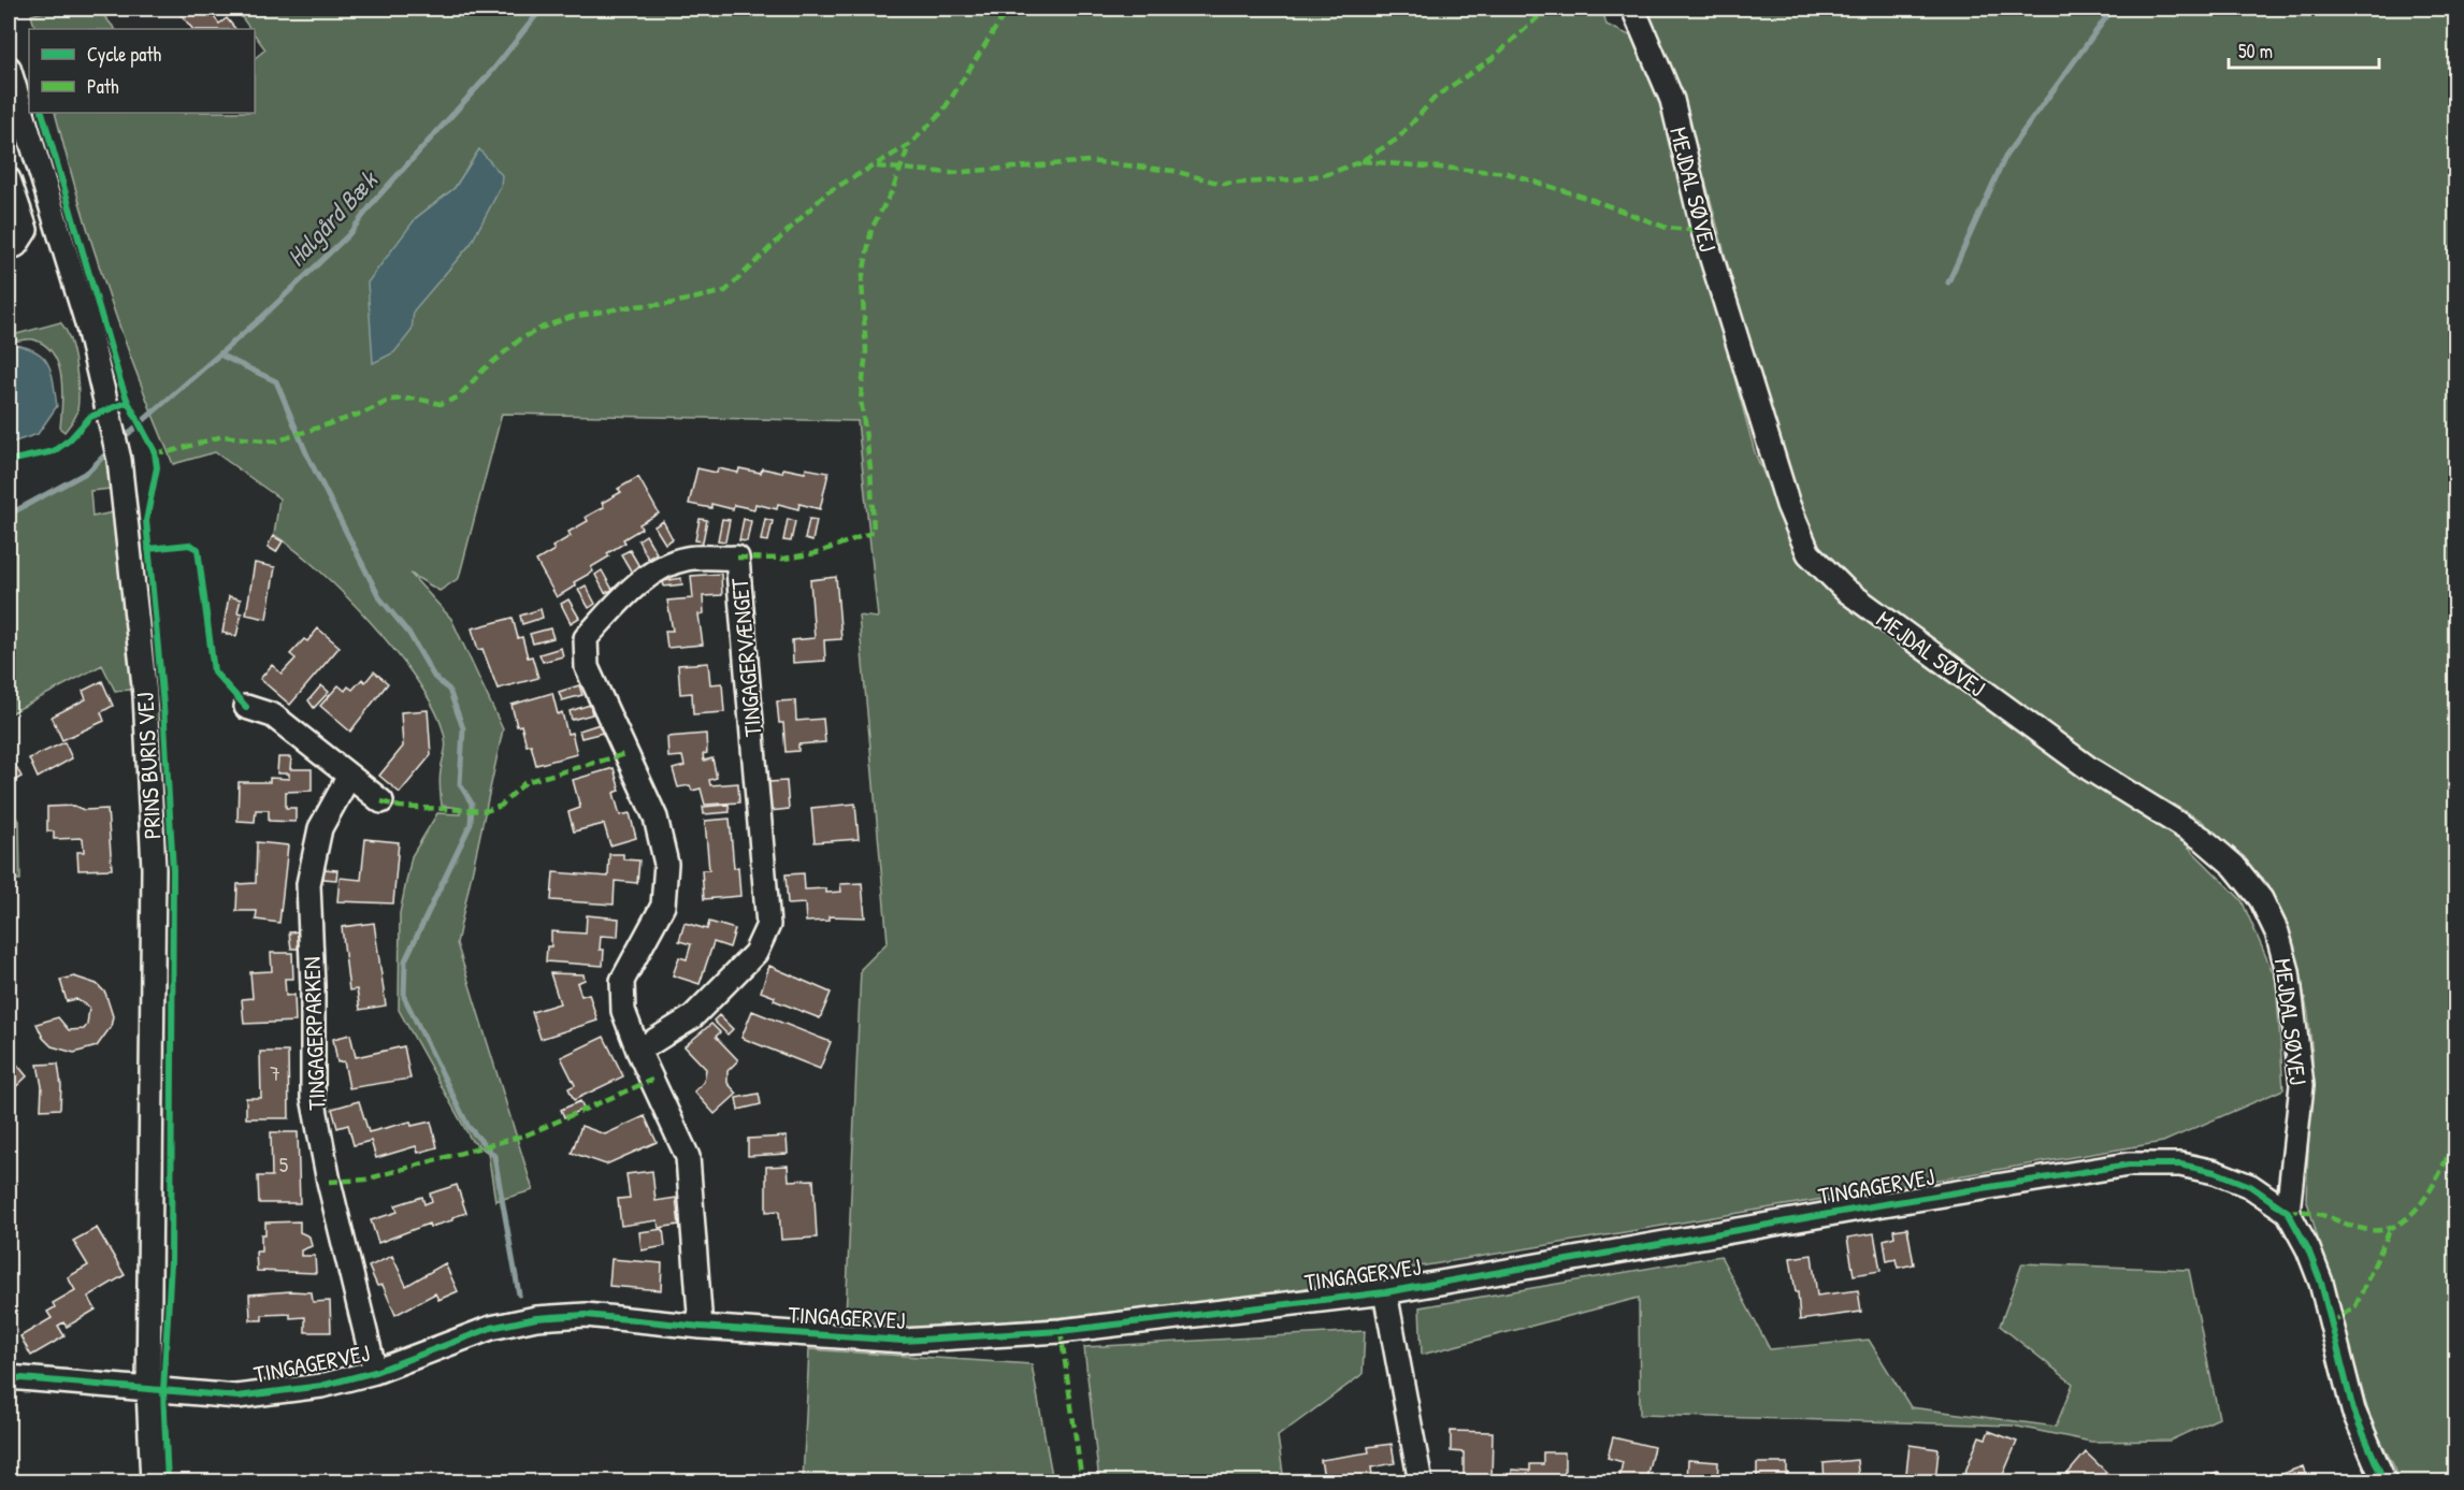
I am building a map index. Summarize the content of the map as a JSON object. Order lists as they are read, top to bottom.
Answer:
{
  "streets": {
    "street": [
      "MEJDAL SØVEJ",
      "TINGAGERVÆNGET",
      "PRINS BURIS VEJ",
      "TINGAGERPARKEN",
      "TINGAGERVEJ"
    ]
  },
  "crossings": [
    ["MEJDAL SØVEJ", "TINGAGERVEJ"],
    ["TINGAGERVÆNGET", "TINGAGERVEJ"],
    ["PRINS BURIS VEJ", "TINGAGERVEJ"],
    ["TINGAGERPARKEN", "TINGAGERVEJ"]
  ],
  "water": ["Halgård Bæk"],
  "house_numbers": ["7", "5"],
  "legend": ["Cycle path", "Path"],
  "scale_bar": "50 m"
}
